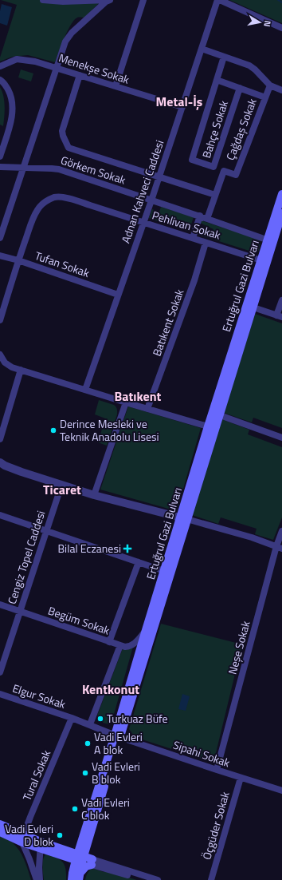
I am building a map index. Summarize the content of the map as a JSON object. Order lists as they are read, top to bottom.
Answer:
{
  "streets": {
    "main road": ["Ertuğrul Gazi Bulvarı"],
    "street": [
      "Menekşe Sokak",
      "Bahçe Sokak",
      "Çağdaş Sokak",
      "Görkem Sokak",
      "Adnan Kahveci Caddesi",
      "Pehlivan Sokak",
      "Tufan Sokak",
      "Batıkent Sokak",
      "Cengiz Topel Caddesi",
      "Begüm Sokak",
      "Neşe Sokak",
      "Elgur Sokak",
      "Sipahi Sokak",
      "Tural Sokak",
      "Öçgüder Sokak"
    ]
  },
  "crossings": [
    ["Menekşe Sokak", "Adnan Kahveci Caddesi"],
    ["Çağdaş Sokak", "Görkem Sokak"],
    ["Görkem Sokak", "Adnan Kahveci Caddesi"],
    ["Görkem Sokak", "Ertuğrul Gazi Bulvarı"],
    ["Adnan Kahveci Caddesi", "Pehlivan Sokak"],
    ["Adnan Kahveci Caddesi", "Tufan Sokak"],
    ["Pehlivan Sokak", "Tufan Sokak"],
    ["Pehlivan Sokak", "Ertuğrul Gazi Bulvarı"],
    ["Pehlivan Sokak", "Batıkent Sokak"],
    ["Ertuğrul Gazi Bulvarı", "Begüm Sokak"],
    ["Ertuğrul Gazi Bulvarı", "Sipahi Sokak"],
    ["Cengiz Topel Caddesi", "Begüm Sokak"],
    ["Neşe Sokak", "Sipahi Sokak"],
    ["Elgur Sokak", "Sipahi Sokak"],
    ["Elgur Sokak", "Tural Sokak"],
    ["Sipahi Sokak", "Öçgüder Sokak"]
  ],
  "districts": [
    "Metal-İş",
    "Batıkent",
    "Ticaret",
    "Kentkonut"
  ],
  "places": {
    "other": [
      "Derince Mesleki ve Teknik Anadolu Lisesi",
      "Turkuaz Büfe",
      "Vadi Evleri A blok",
      "Vadi Evleri B blok",
      "Vadi Evleri C blok",
      "Vadi Evleri D blok"
    ],
    "health": ["Bilal Eczanesi"]
  },
  "north": "right"
}
